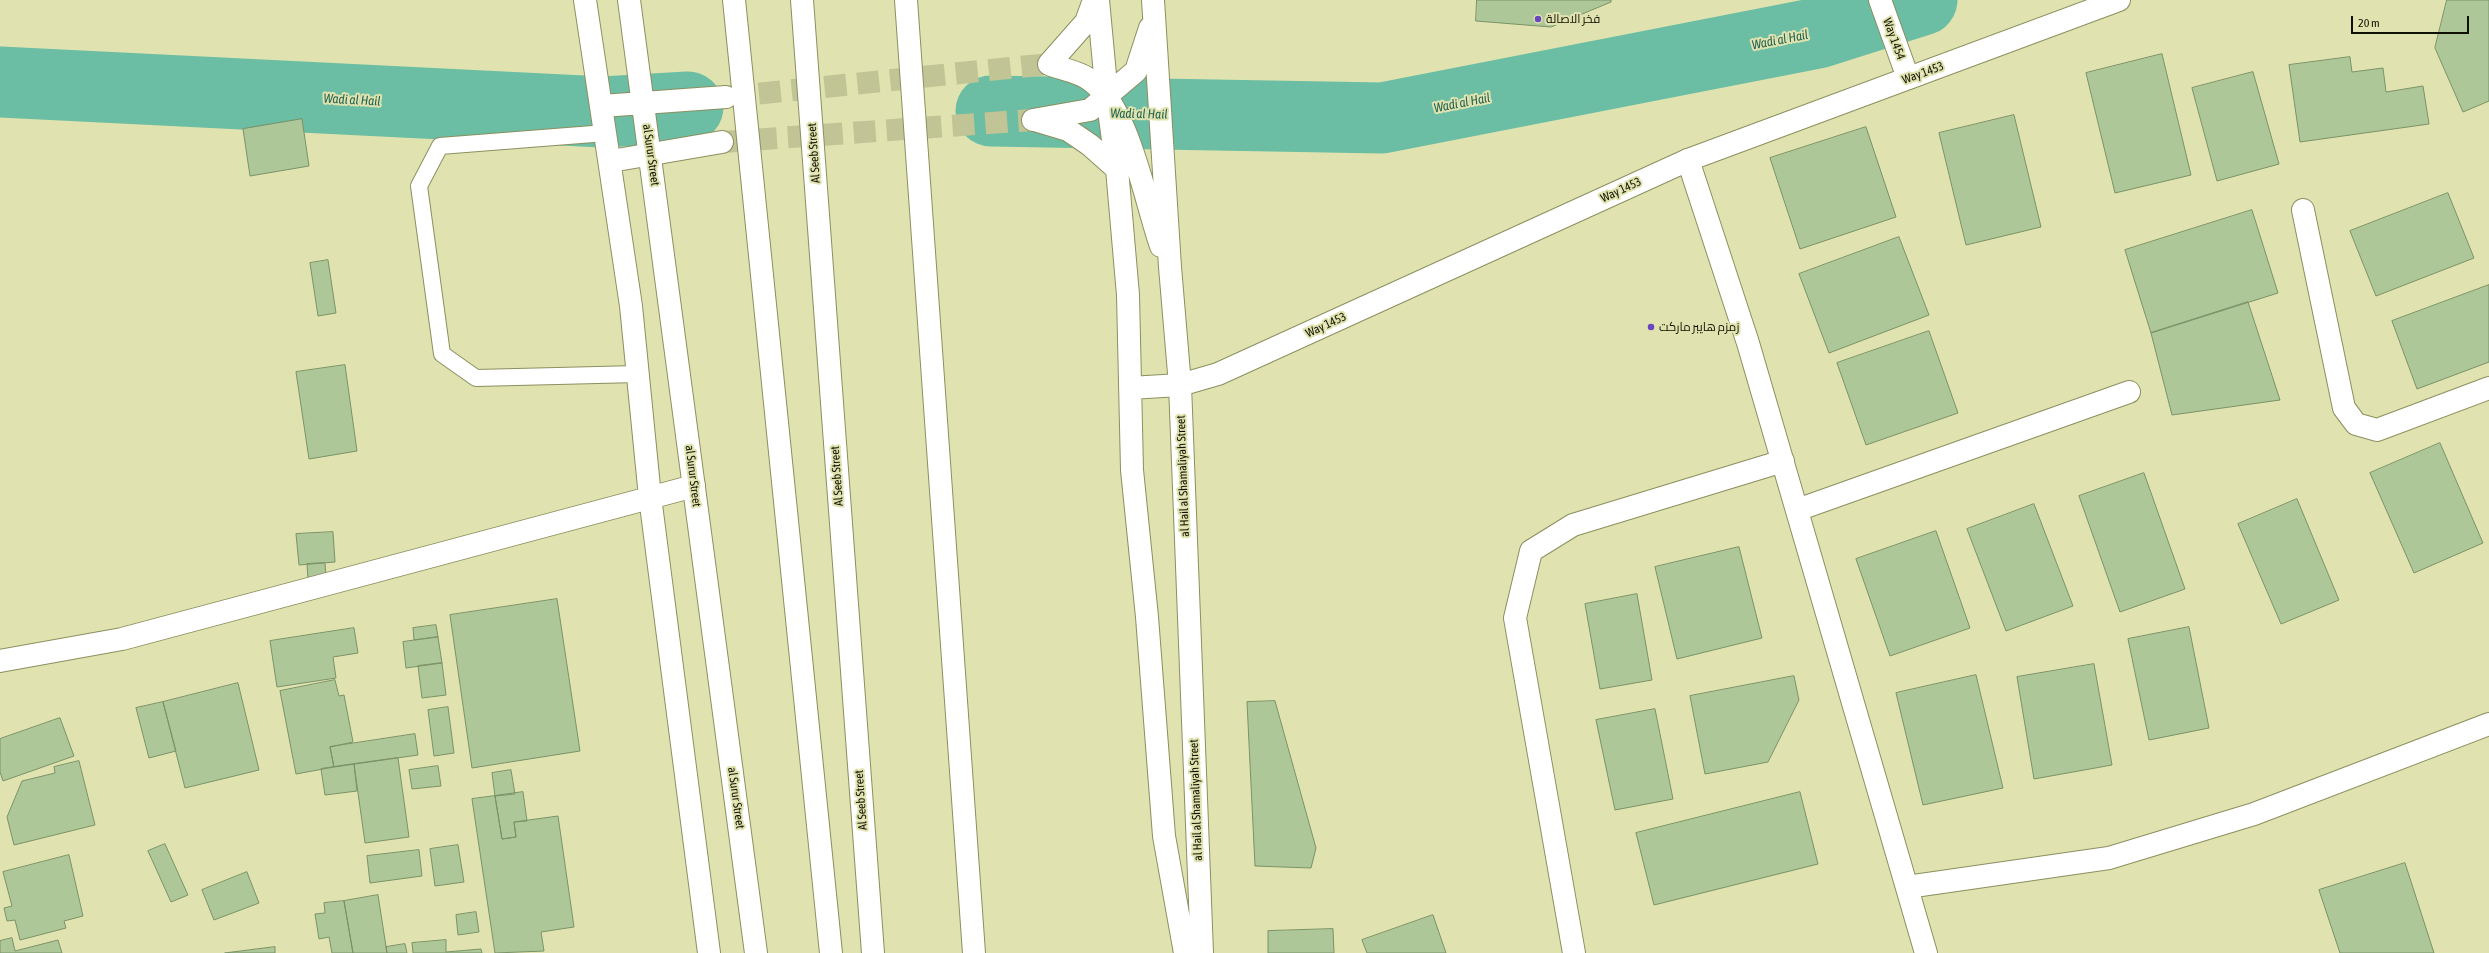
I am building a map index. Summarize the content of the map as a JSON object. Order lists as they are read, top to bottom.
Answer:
{
  "streets": {
    "main road": [
      "Way 1454",
      "Way 1453",
      "Al Seeb Street",
      "al Surur Street",
      "al Hail al Shamaliyah Street"
    ]
  },
  "crossings": [
    ["Way 1454", "Way 1453"],
    ["Way 1453", "al Hail al Shamaliyah Street"]
  ],
  "water": ["Wadi al Hail"],
  "places": ["فخر الاصالة", "زمزم هايبر ماركت"],
  "scale_bar": "20 m"
}
